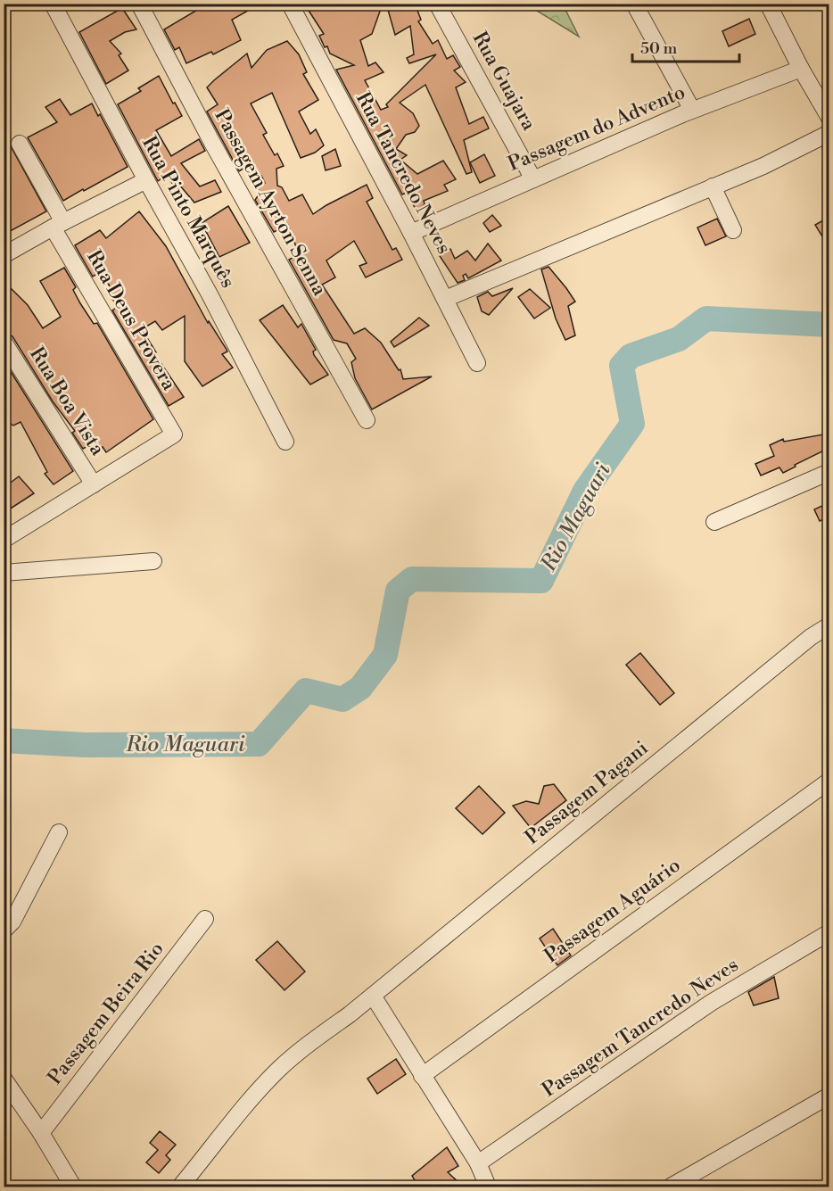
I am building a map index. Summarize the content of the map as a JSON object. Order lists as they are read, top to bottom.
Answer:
{
  "streets": {
    "street": [
      "Rua Guajara",
      "Passagem do Advento",
      "Rua Tancredo Neves",
      "Passagem Ayrton Senna",
      "Rua Pinto Marquês",
      "Rua Deus Provera",
      "Rua Boa Vista",
      "Passagem Pagani",
      "Passagem Aguário",
      "Passagem Beira Rio",
      "Passagem Tancredo Neves"
    ]
  },
  "crossings": [
    ["Rua Guajara", "Passagem do Advento"],
    ["Passagem do Advento", "Rua Tancredo Neves"],
    ["Rua Deus Provera", "Rua Boa Vista"]
  ],
  "water": ["Rio Maguari"],
  "scale_bar": "50 m"
}
